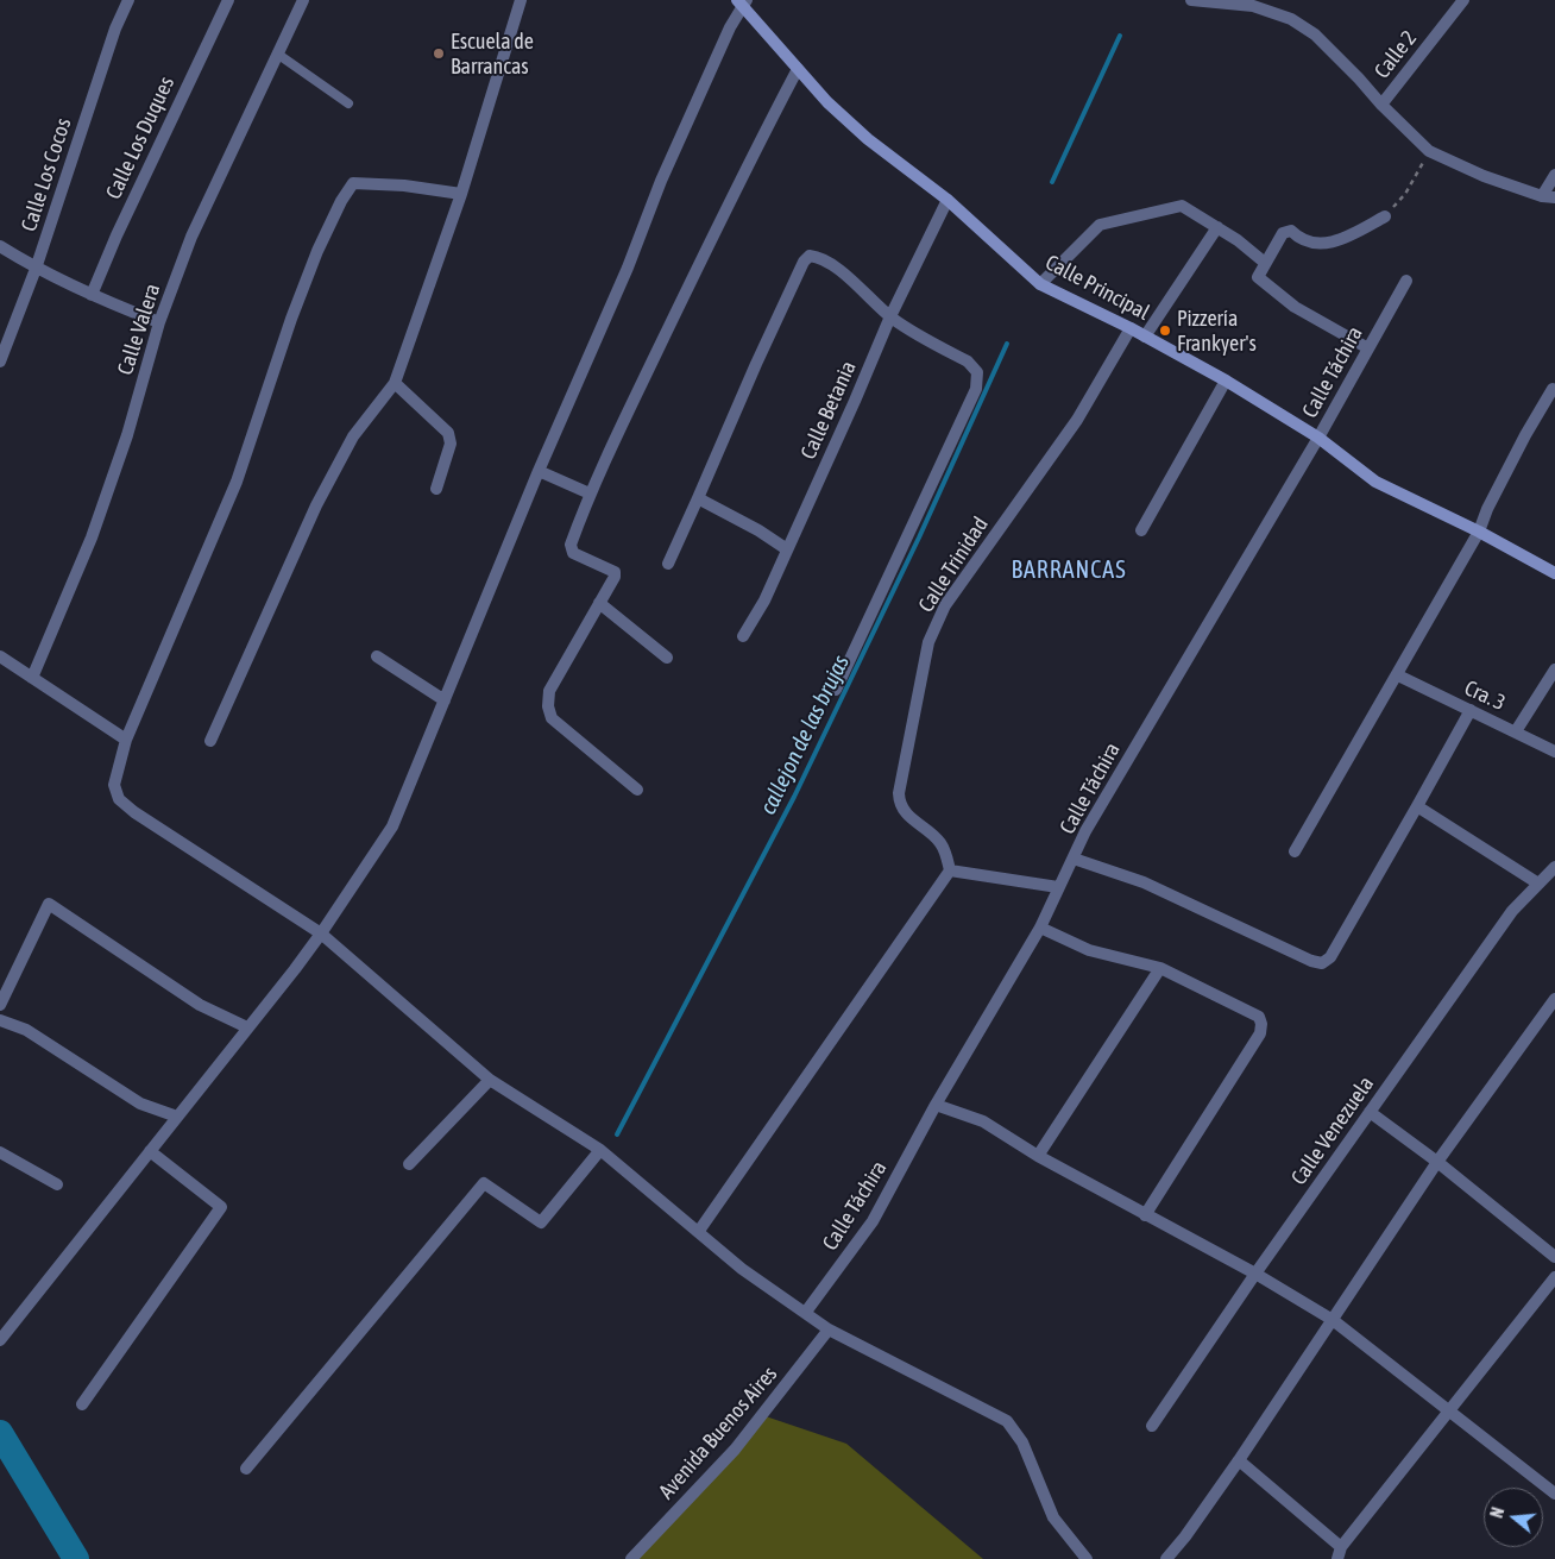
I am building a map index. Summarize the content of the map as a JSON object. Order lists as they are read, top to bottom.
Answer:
{
  "streets": {
    "street": [
      "Calle 2",
      "Calle Los Duques",
      "Calle Los Cocos",
      "Calle Principal",
      "Calle Valera",
      "Calle Táchira",
      "Calle Betania",
      "Calle Trinidad",
      "Cra. 3",
      "Calle Venezuela",
      "Avenida Buenos Aires"
    ]
  },
  "crossings": [
    ["Calle Principal", "Calle Táchira"],
    ["Calle Principal", "Calle Betania"],
    ["Calle Principal", "Calle Trinidad"]
  ],
  "districts": ["BARRANCAS"],
  "water": ["callejon de las brujas"],
  "places": ["Escuela de Barrancas", "Pizzería Frankyer's"],
  "north": "left"
}
